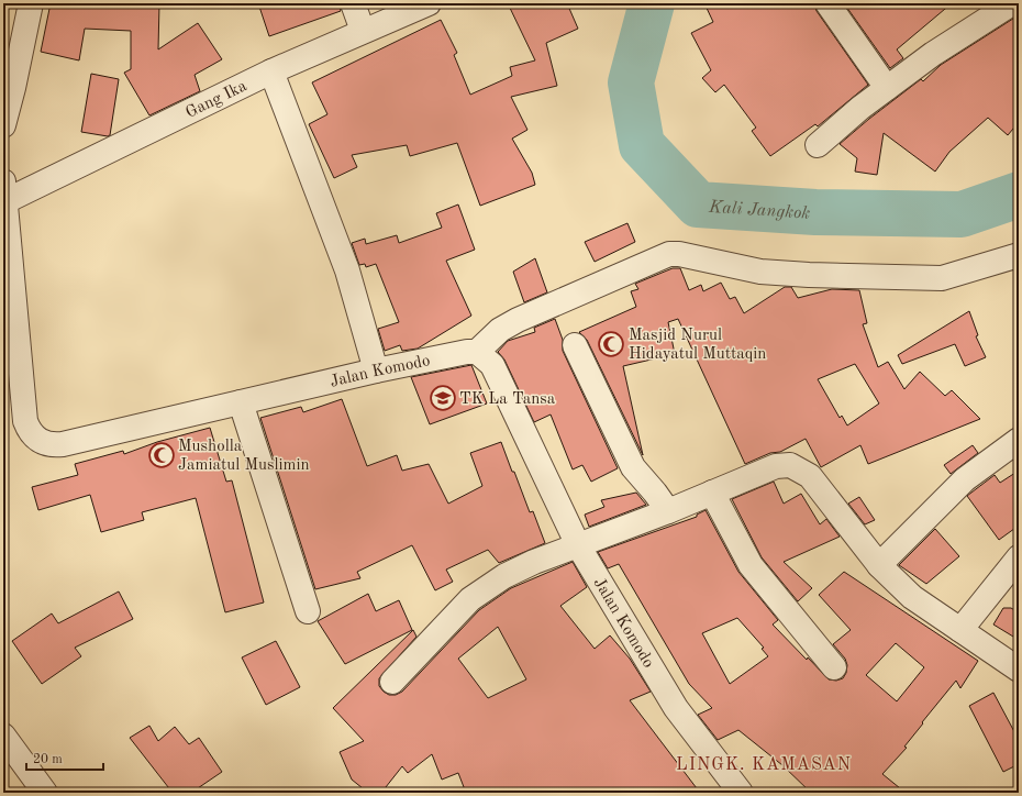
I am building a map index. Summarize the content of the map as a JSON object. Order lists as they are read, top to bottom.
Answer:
{
  "streets": {
    "street": ["Gang Ika", "Jalan Komodo"]
  },
  "crossings": [
    ["Gang Ika", "Jalan Komodo"]
  ],
  "districts": ["LINGK. KAMASAN"],
  "water": ["Kali Jangkok"],
  "places": {
    "mosque": ["Masjid Nurul Hidayatul Muttaqin", "Musholla Jamiatul Muslimin"],
    "school or university": ["TK La Tansa"]
  },
  "scale_bar": "20 m"
}
